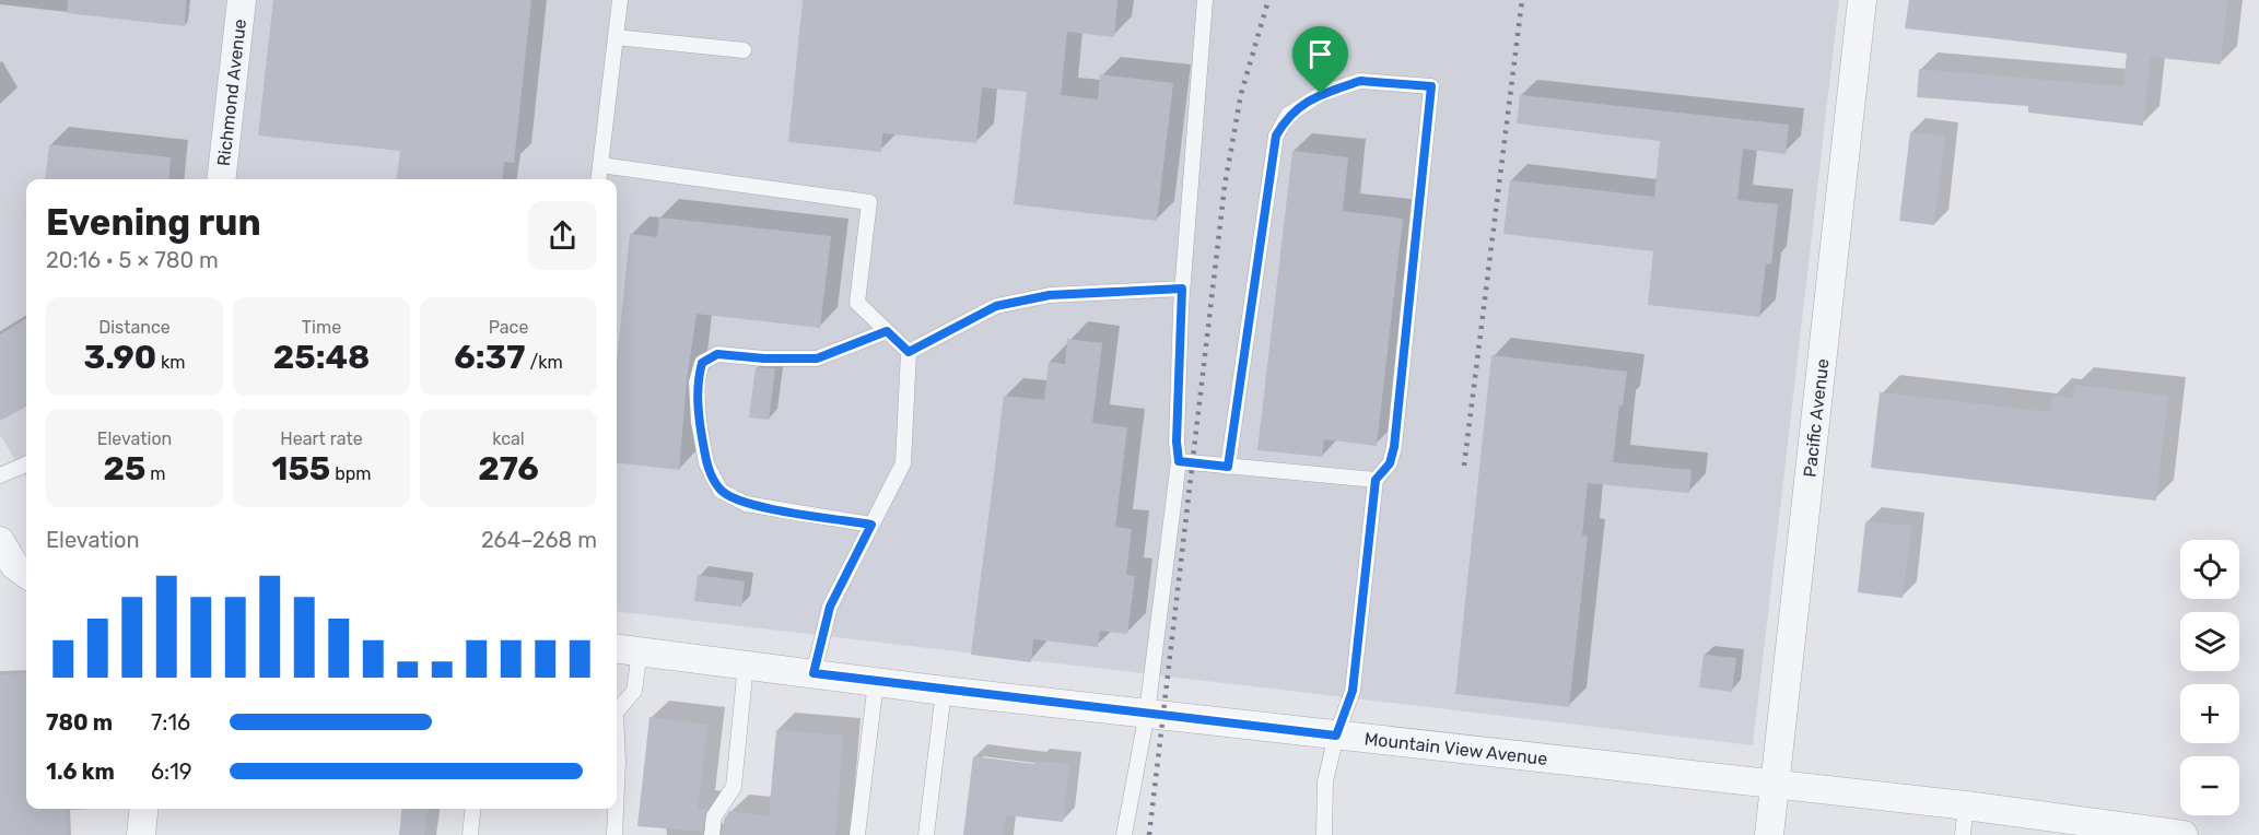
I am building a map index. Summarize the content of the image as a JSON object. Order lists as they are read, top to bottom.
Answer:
{
  "streets": {
    "street": ["Richmond Avenue", "Pacific Avenue", "Mountain View Avenue"]
  },
  "crossings": [
    ["Pacific Avenue", "Mountain View Avenue"]
  ],
  "page": {
    "heading": ["Evening run", "20:16 · 5 × 780 m"],
    "stats": [
      ["Distance", "3.90 km"],
      ["Time", "25:48"],
      ["Pace", "6:37 /km"],
      ["Elevation", "25 m"],
      ["Heart rate", "155 bpm"],
      ["kcal", "276"]
    ],
    "chart": ["Elevation", "264–268 m"],
    "map_buttons": ["+", "−"],
    "list": [
      {
        "name": "780 m",
        "note": "7:16"
      },
      {
        "name": "1.6 km",
        "note": "6:19"
      }
    ]
  }
}
